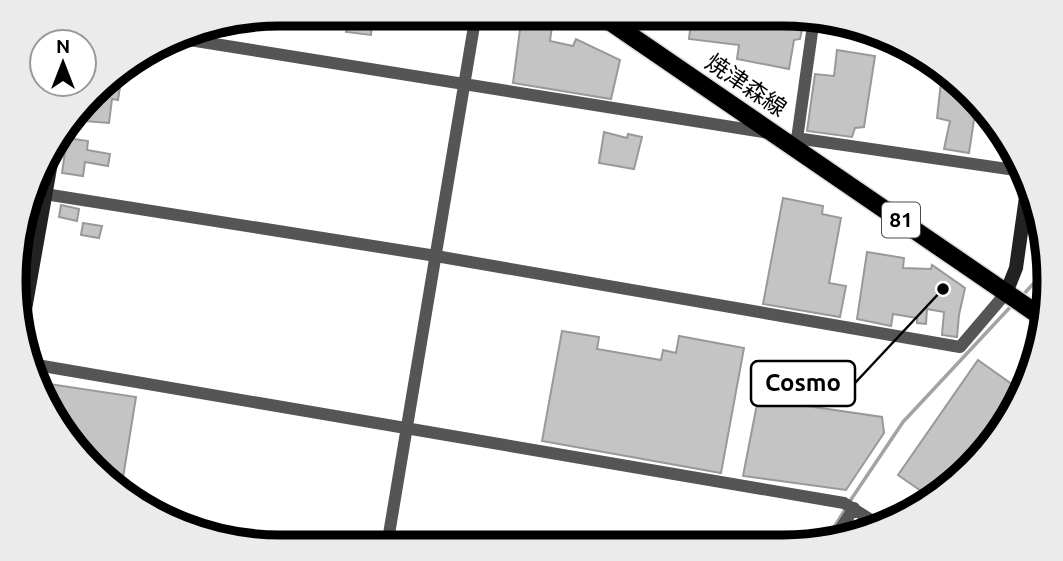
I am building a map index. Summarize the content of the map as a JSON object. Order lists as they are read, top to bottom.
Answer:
{
  "streets": {
    "main road": ["焼津森線", "81"]
  },
  "crossings": [
    ["焼津森線", "81"]
  ],
  "places": ["Cosmo"],
  "north": "top"
}
